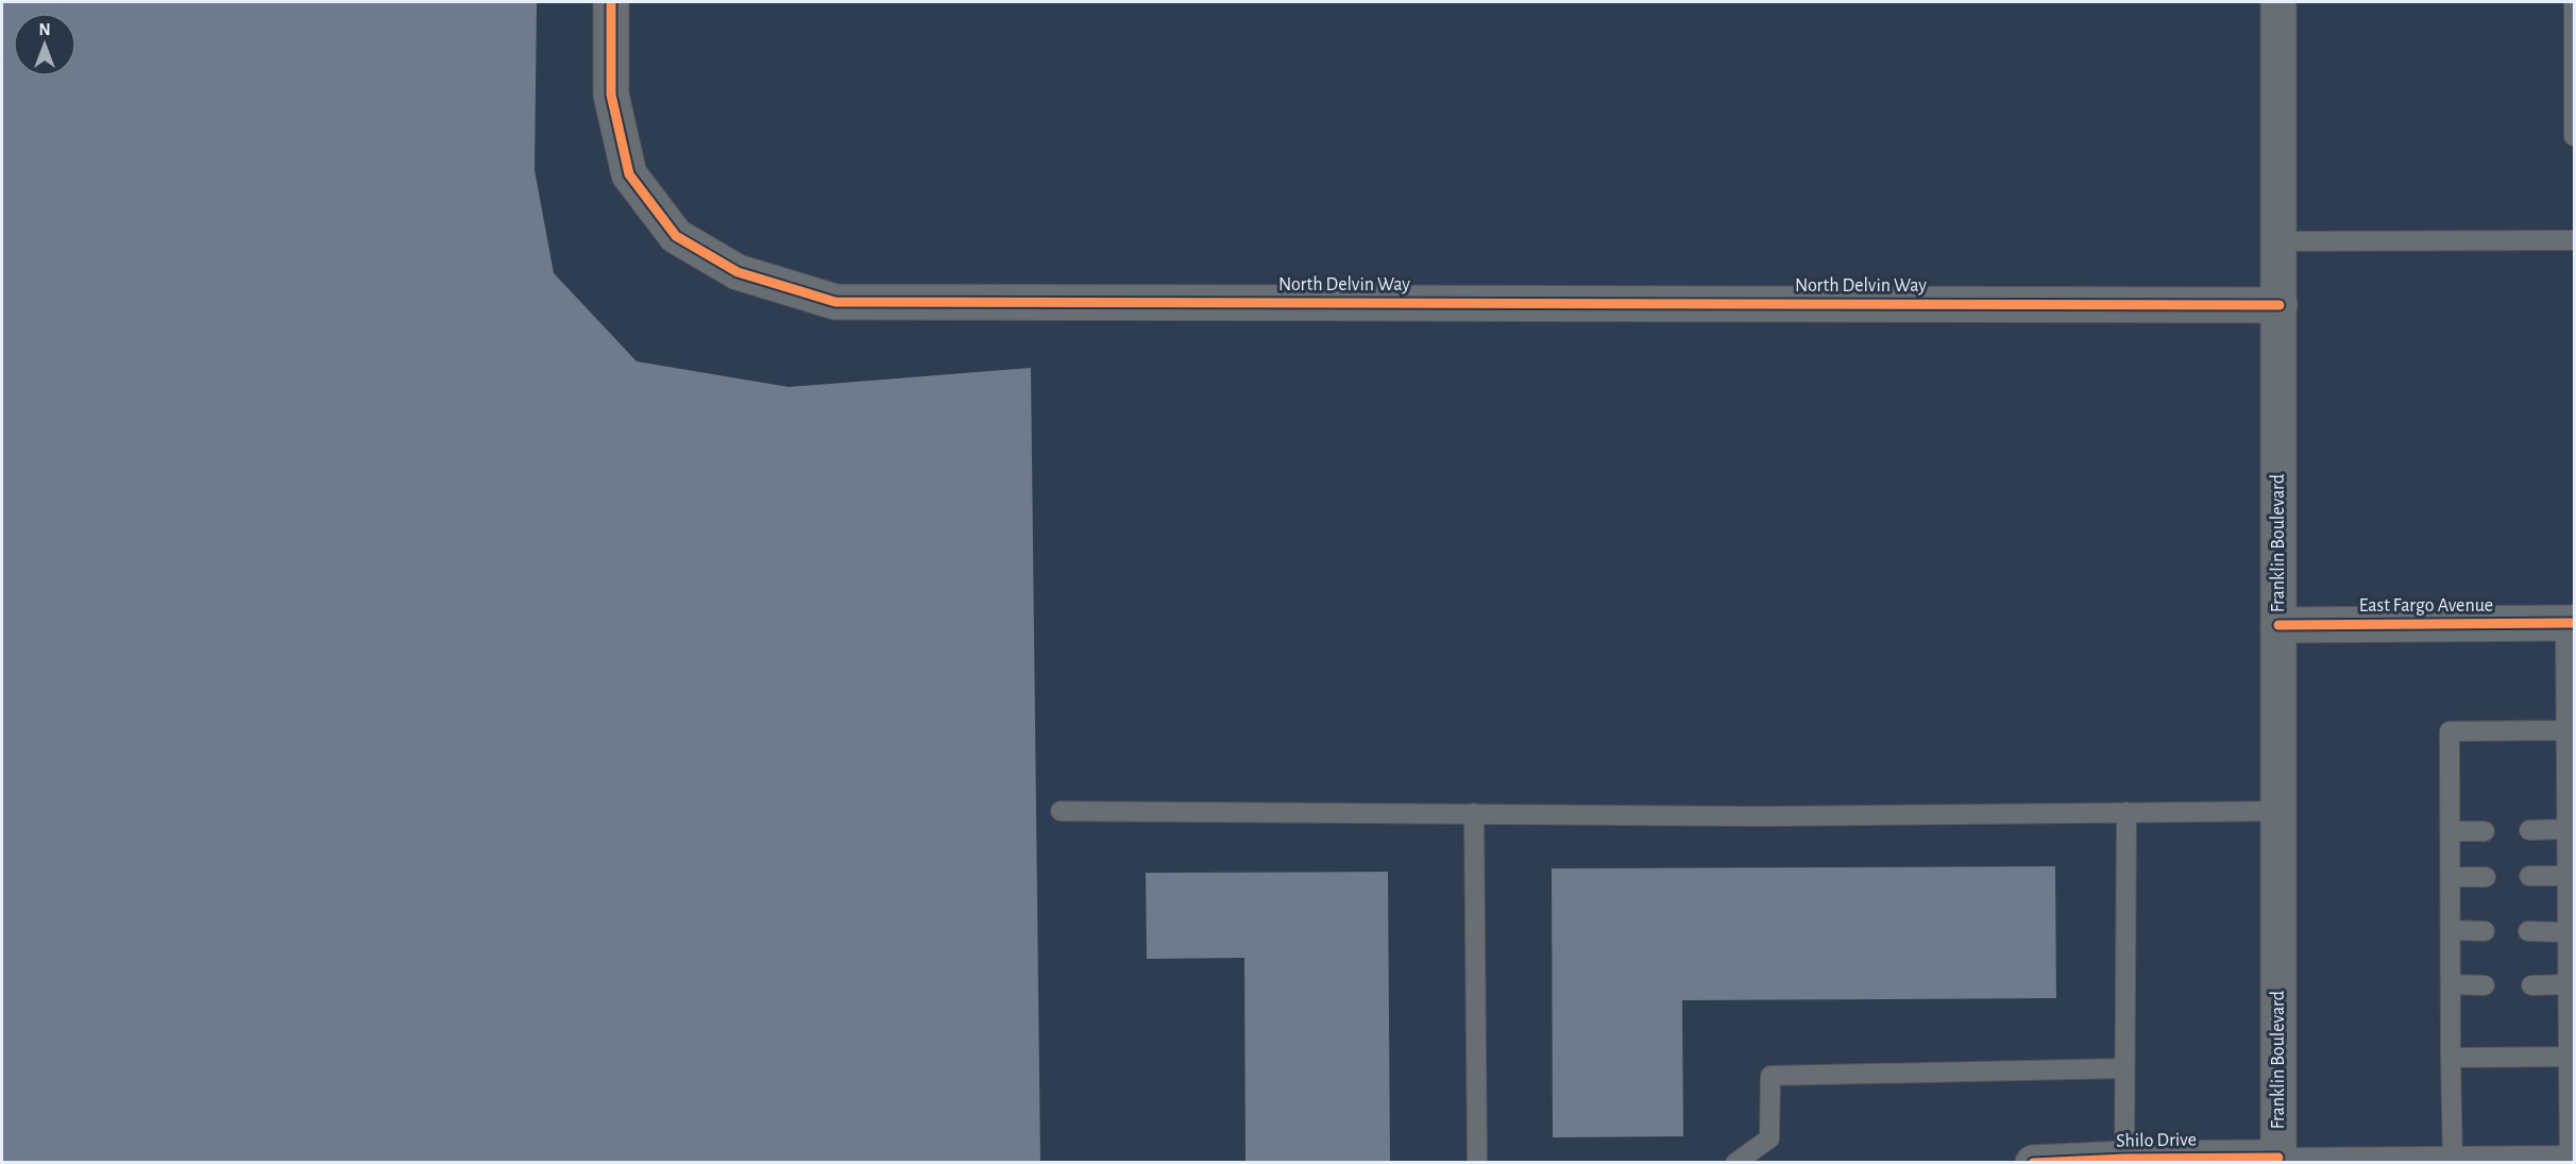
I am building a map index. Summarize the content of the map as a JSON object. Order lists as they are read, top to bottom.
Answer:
{
  "streets": {
    "street": [
      "North Delvin Way",
      "Franklin Boulevard",
      "East Fargo Avenue",
      "Shilo Drive"
    ]
  },
  "crossings": [
    ["North Delvin Way", "Franklin Boulevard"],
    ["Franklin Boulevard", "East Fargo Avenue"],
    ["Franklin Boulevard", "Shilo Drive"]
  ],
  "north": "top"
}
